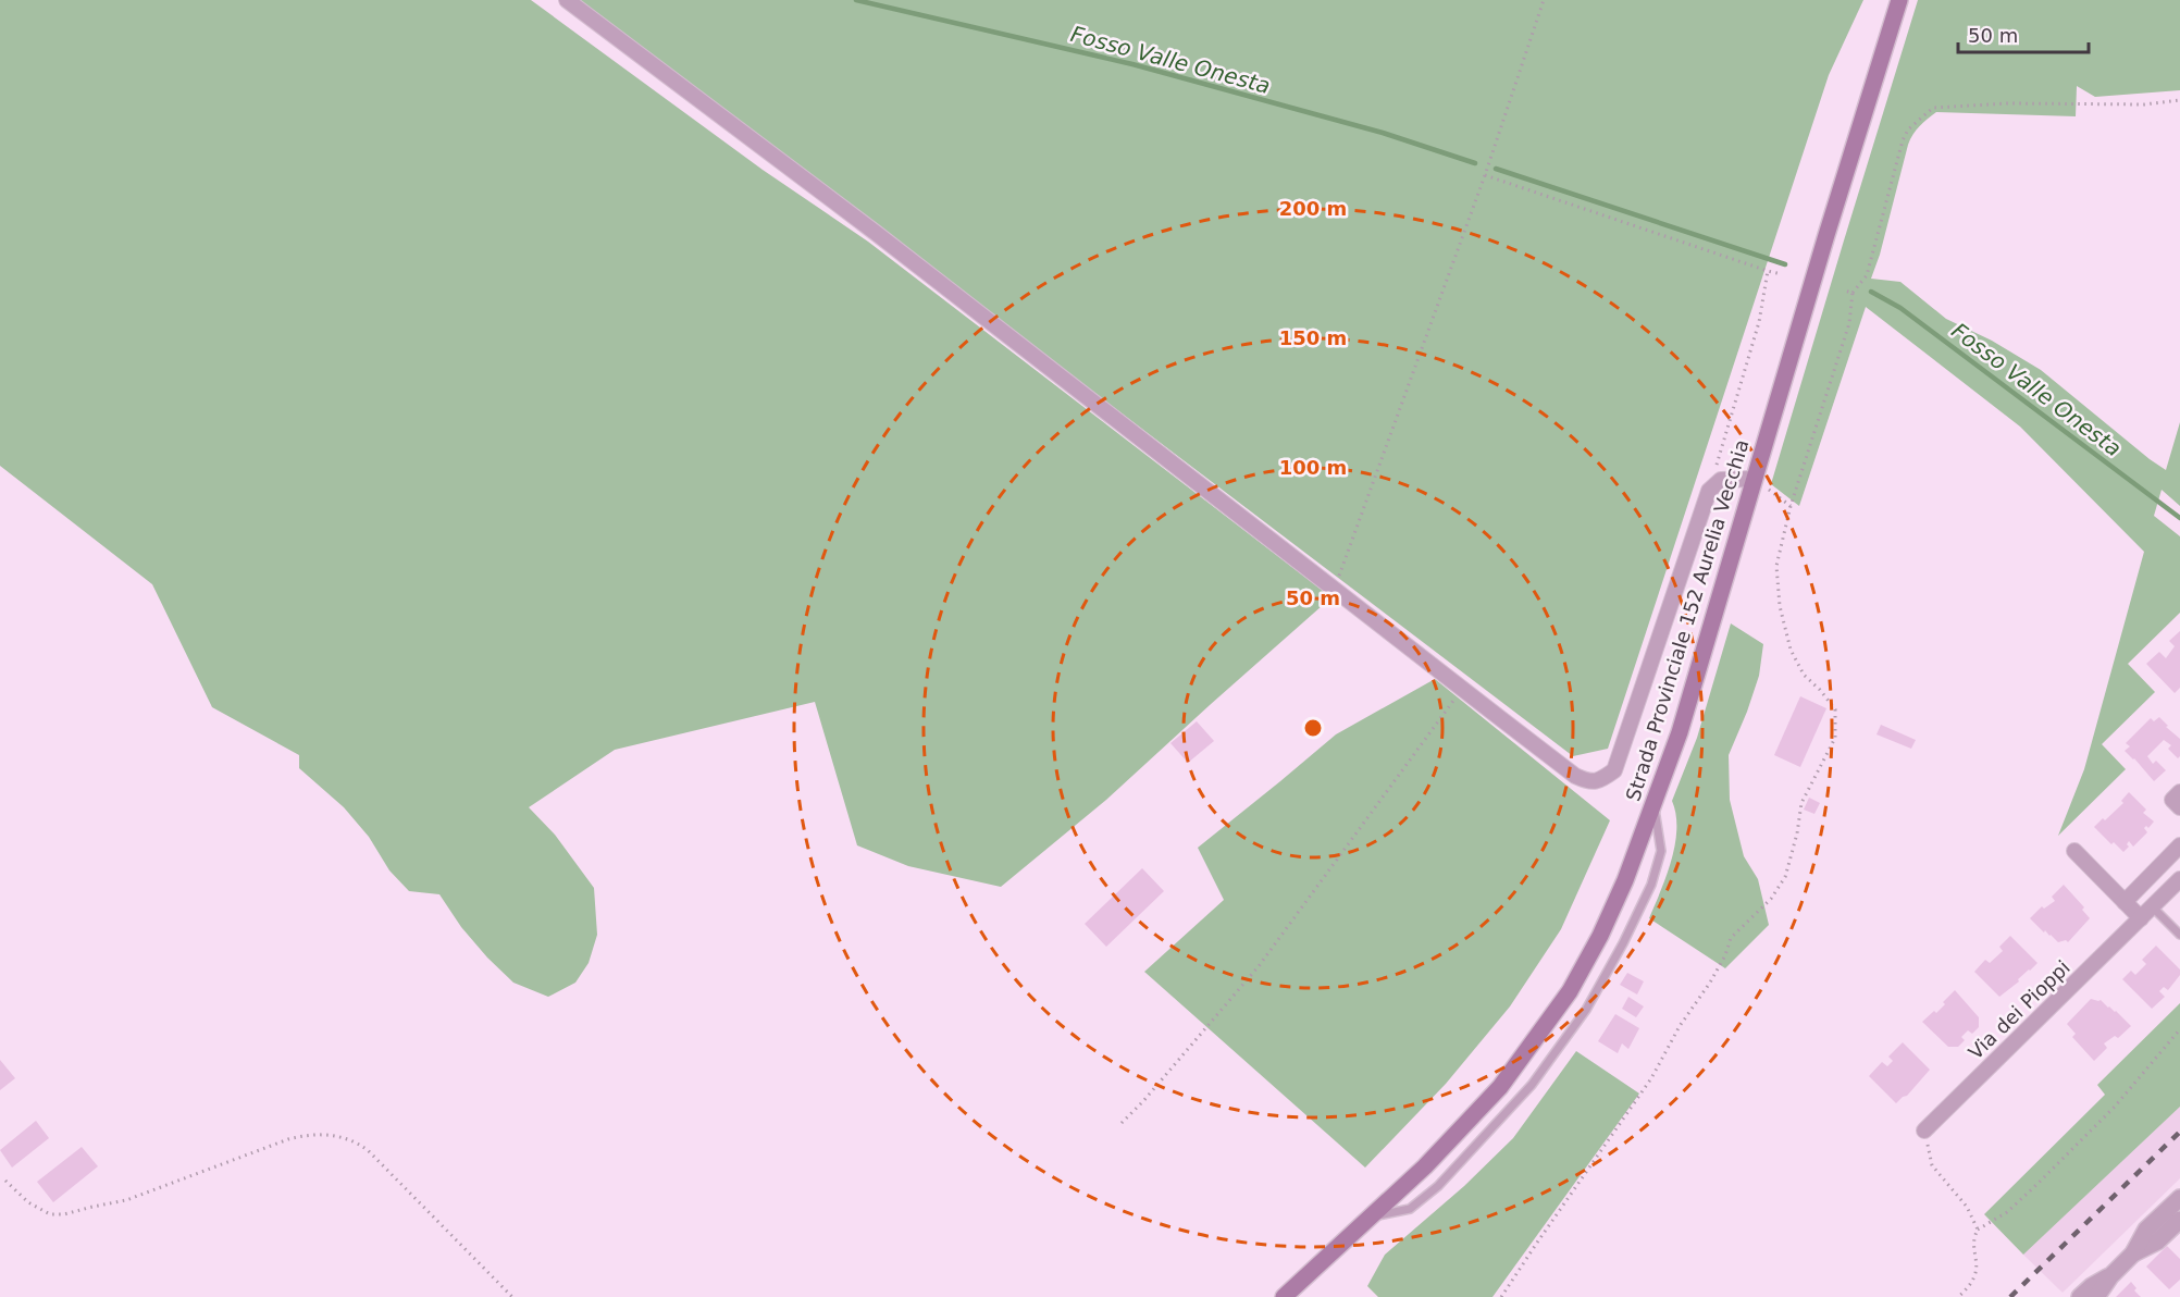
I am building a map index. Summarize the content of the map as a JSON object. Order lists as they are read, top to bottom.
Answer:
{
  "streets": {
    "main road": ["Strada Provinciale 152 Aurelia Vecchia"],
    "street": ["Via dei Pioppi"]
  },
  "water": ["Fosso Valle Onesta"],
  "scale_bar": "50 m",
  "rings": [
    "200 m",
    "150 m",
    "100 m",
    "50 m"
  ]
}
